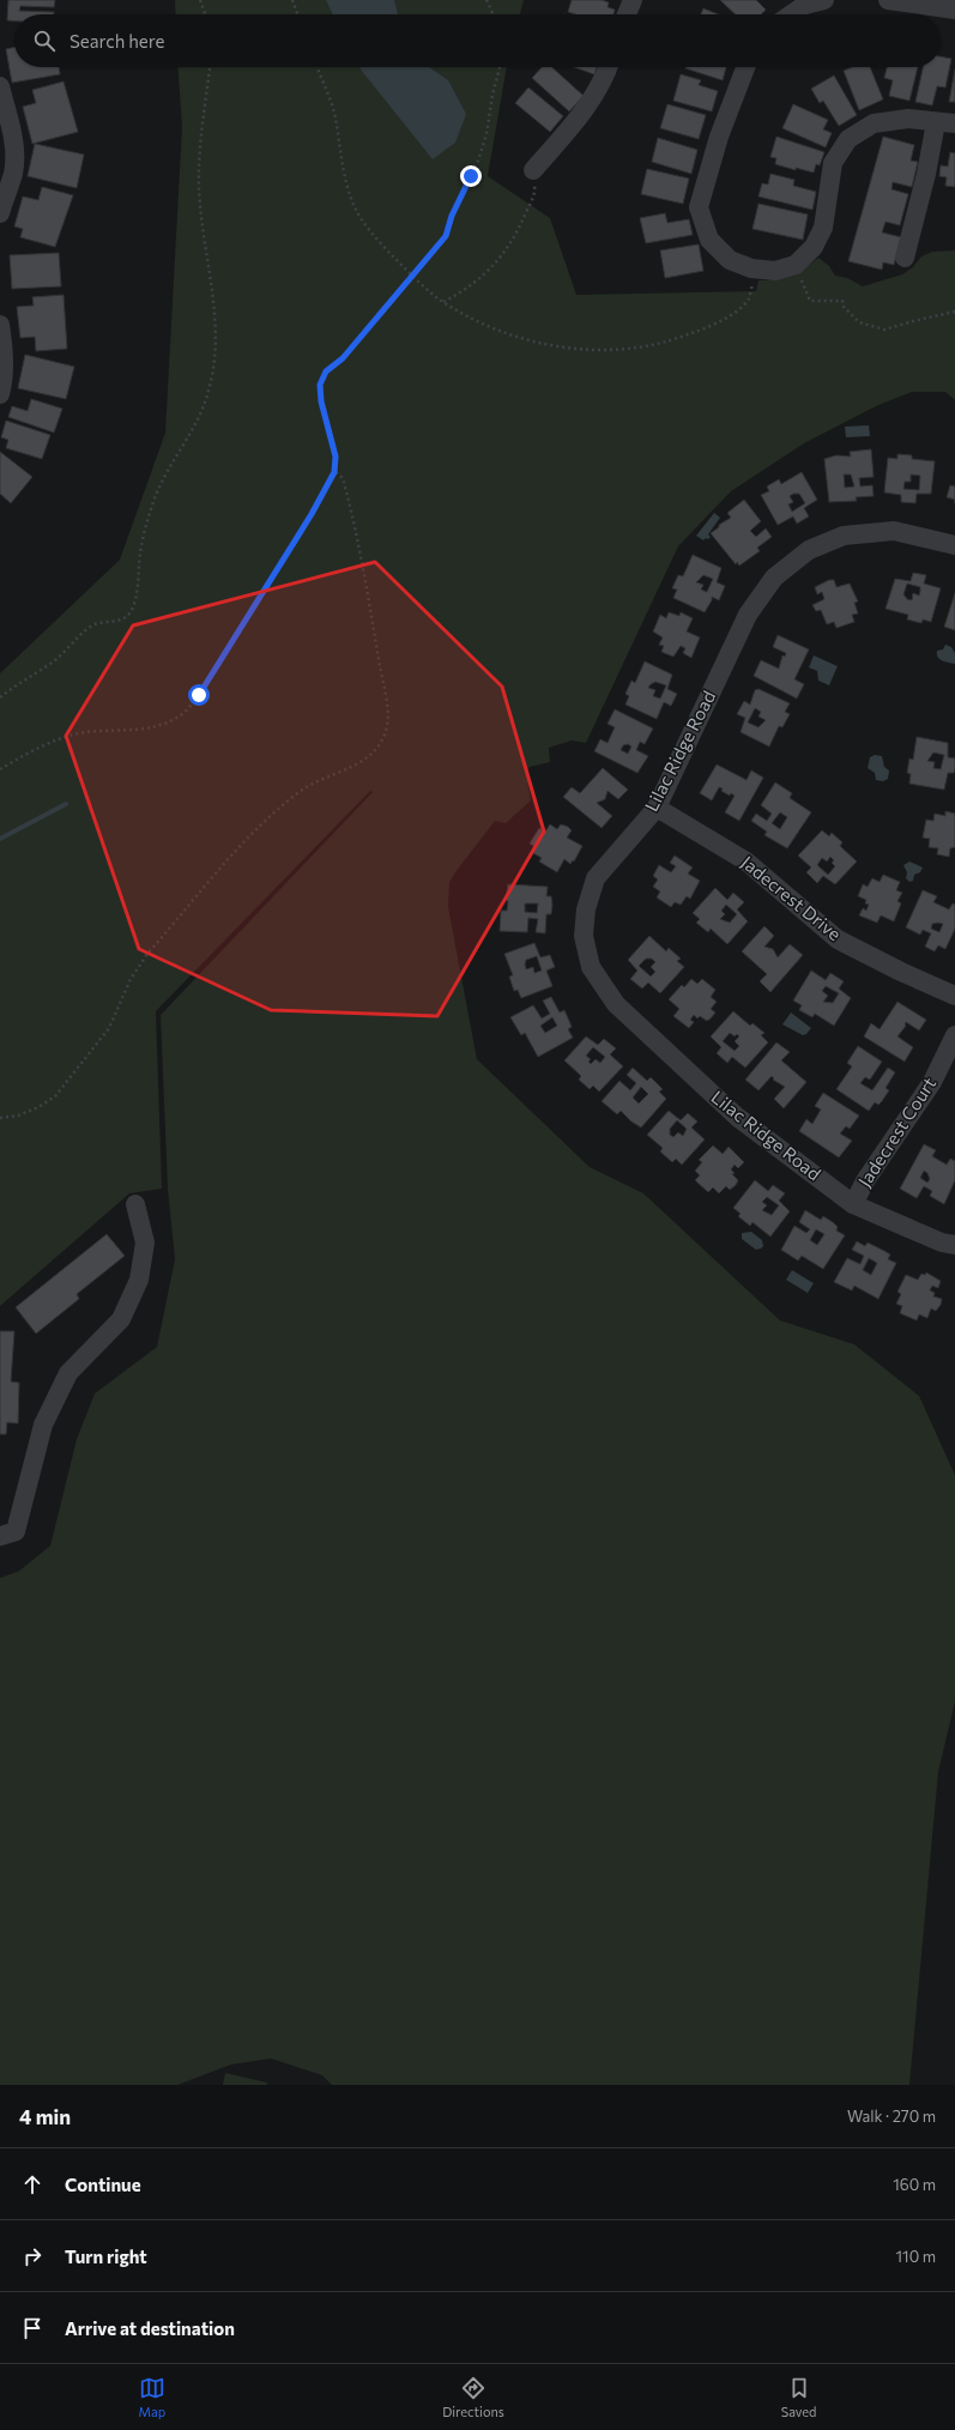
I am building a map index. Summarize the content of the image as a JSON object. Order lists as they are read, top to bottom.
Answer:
{
  "streets": {
    "street": ["Lilac Ridge Road", "Jadecrest Drive", "Jadecrest Court"]
  },
  "crossings": [
    ["Lilac Ridge Road", "Jadecrest Drive"],
    ["Lilac Ridge Road", "Jadecrest Court"]
  ],
  "page": {
    "search": "Search here",
    "heading": ["4 min", "Walk · 270 m"],
    "list": [
      ["Continue", "160 m"],
      ["Turn right", "110 m"],
      "Arrive at destination"
    ],
    "nav": ["Map", "Directions", "Saved"]
  }
}
